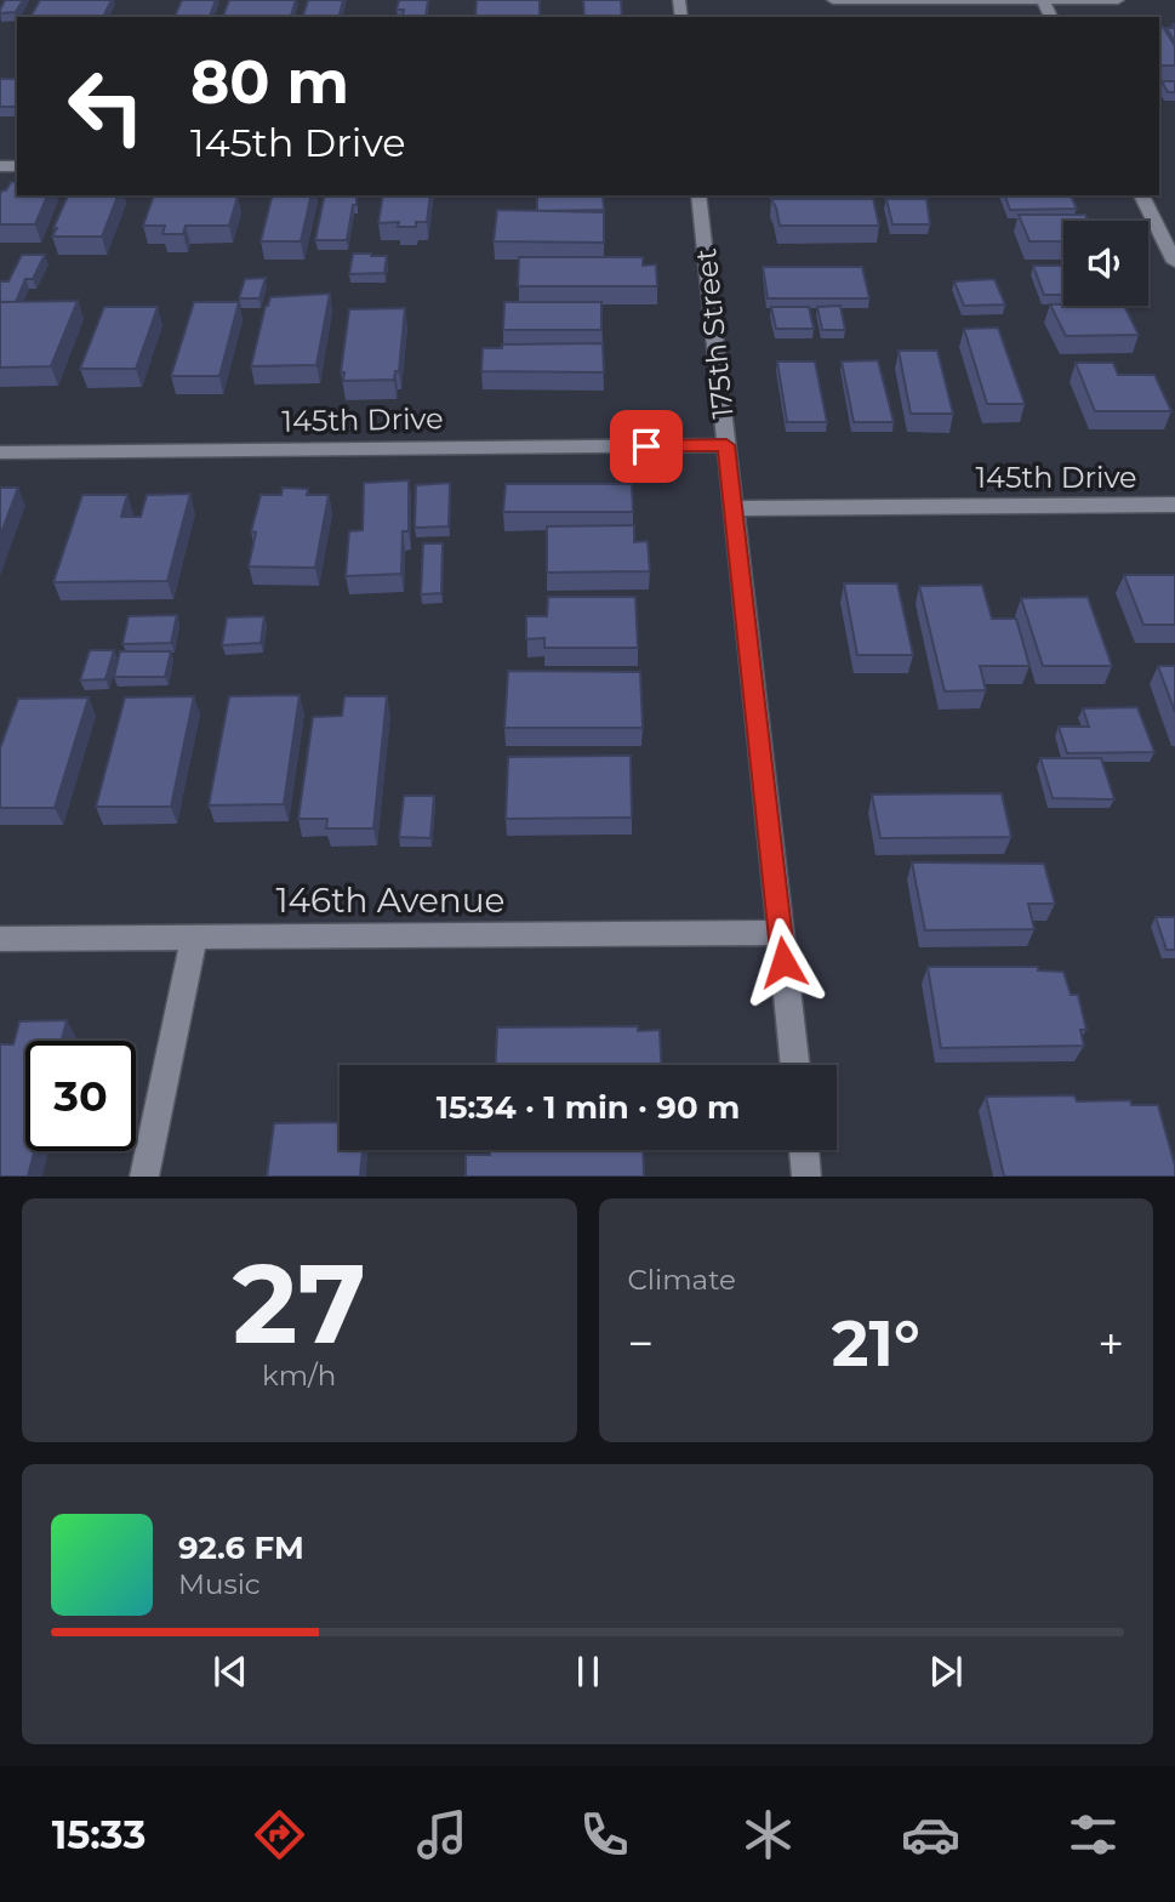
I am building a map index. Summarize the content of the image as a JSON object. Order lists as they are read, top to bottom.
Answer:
{
  "streets": {
    "street": ["175th Street", "145th Drive", "146th Avenue"]
  },
  "crossings": [
    ["175th Street", "145th Drive"],
    ["175th Street", "146th Avenue"]
  ],
  "page": {
    "turn": ["80 m", "145th Drive"],
    "limit": "30",
    "trip": "15:34 · 1 min · 90 m",
    "tile": [
      ["27", "km/h"],
      "Climate"
    ],
    "heat": ["−", "21°", "+"],
    "song": ["92.6 FM", "Music"],
    "tabs": "15:33"
  }
}
